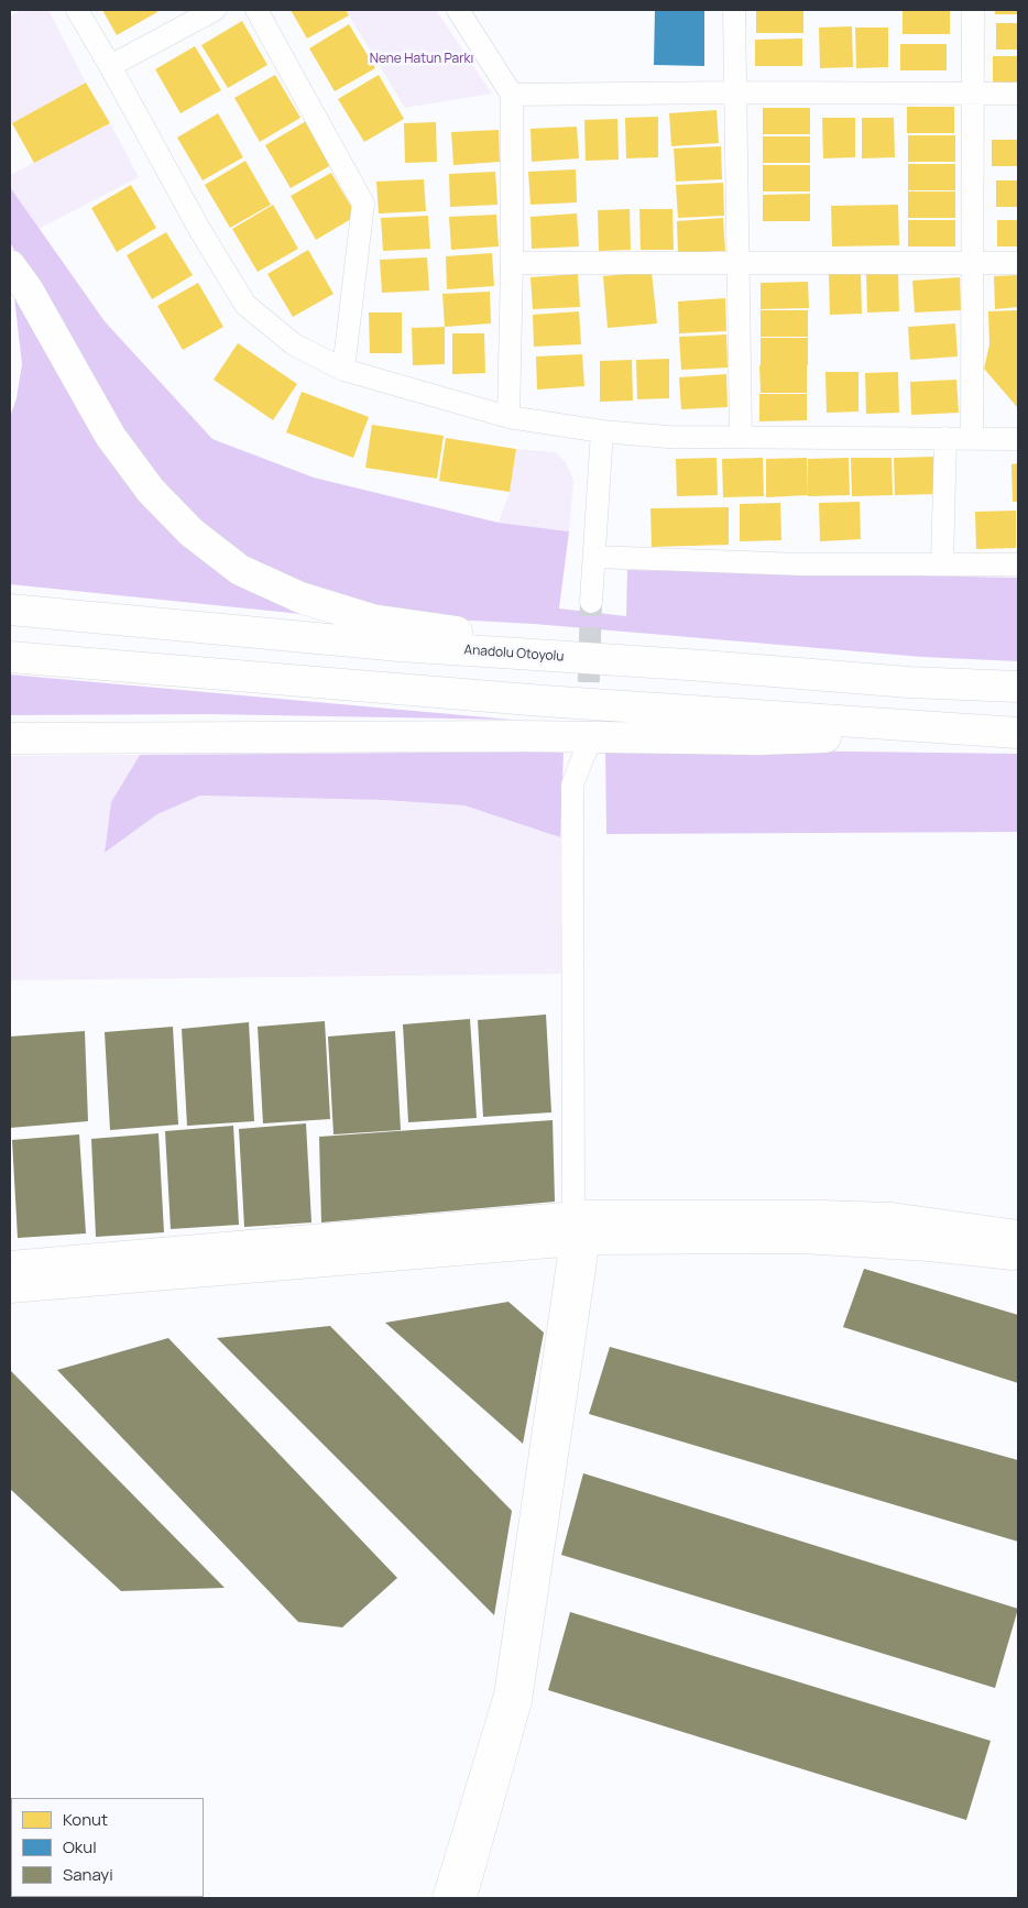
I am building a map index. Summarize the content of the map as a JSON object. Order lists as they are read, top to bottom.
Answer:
{
  "streets": {
    "main road": ["Anadolu Otoyolu"]
  },
  "parks": ["Nene Hatun Parkı"],
  "legend": ["Konut", "Okul", "Sanayi"]
}
